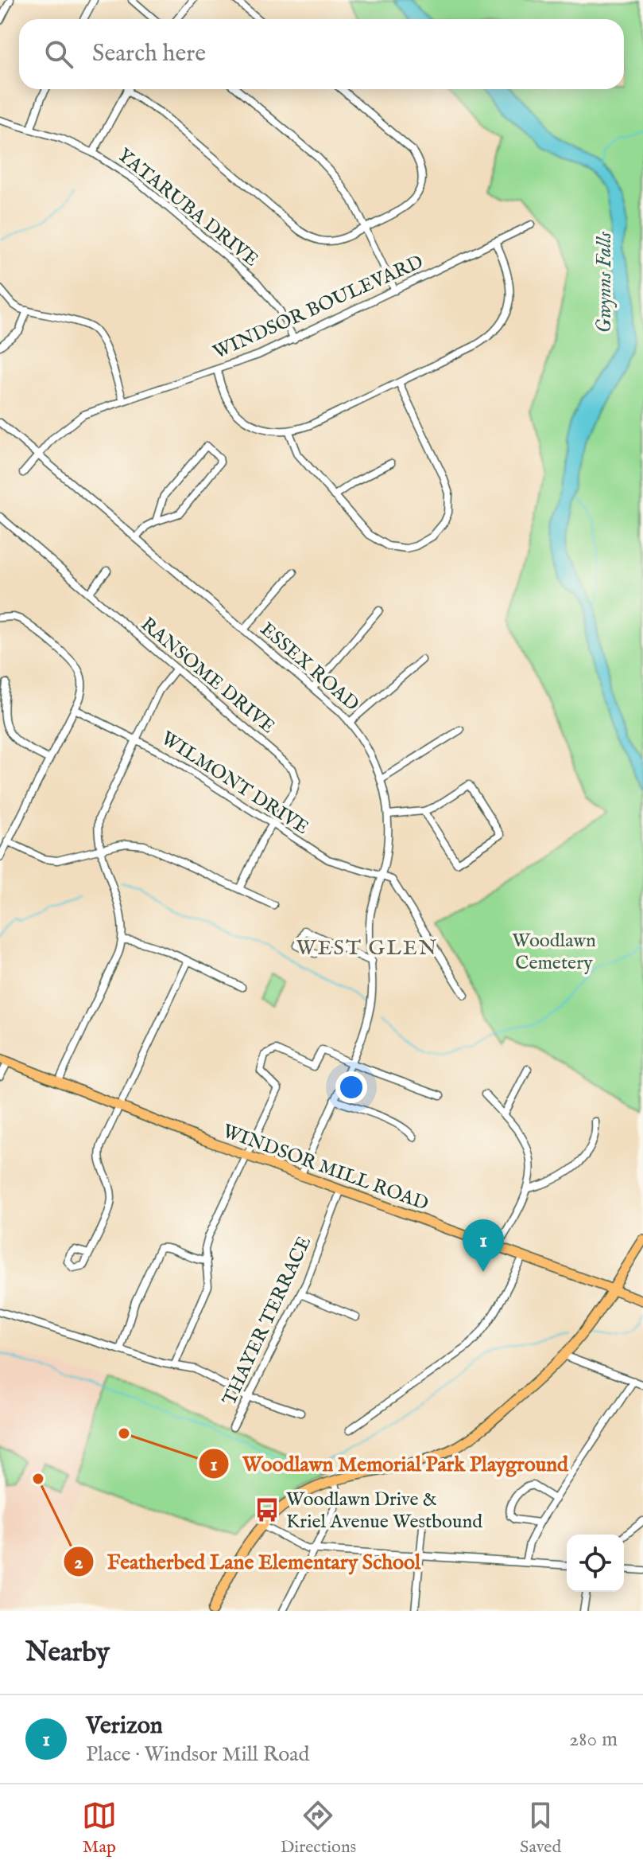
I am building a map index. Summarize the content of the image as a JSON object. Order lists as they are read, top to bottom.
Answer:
{
  "streets": {
    "main road": ["WINDSOR MILL ROAD"],
    "street": [
      "YATARUBA DRIVE",
      "WINDSOR BOULEVARD",
      "ESSEX ROAD",
      "RANSOME DRIVE",
      "WILMONT DRIVE",
      "THAYER TERRACE"
    ]
  },
  "crossings": [
    ["YATARUBA DRIVE", "WINDSOR BOULEVARD"],
    ["WINDSOR BOULEVARD", "ESSEX ROAD"],
    ["ESSEX ROAD", "WILMONT DRIVE"],
    ["ESSEX ROAD", "WINDSOR MILL ROAD"],
    ["RANSOME DRIVE", "WILMONT DRIVE"],
    ["WINDSOR MILL ROAD", "THAYER TERRACE"]
  ],
  "districts": ["WEST GLEN"],
  "water": ["Gwynns Falls"],
  "parks": ["Woodlawn Cemetery"],
  "places": {
    "other": ["Woodlawn Memorial Park Playground", "Featherbed Lane Elementary School"],
    "bus stop": ["Woodlawn Drive & Kriel Avenue Westbound"]
  },
  "page": {
    "search": "Search here",
    "pins": "1",
    "heading": "Nearby",
    "list": [
      {
        "mark": "1",
        "name": "Verizon",
        "note": "Place · Windsor Mill Road",
        "value": "280 m"
      }
    ],
    "nav": ["Map", "Directions", "Saved"]
  }
}
